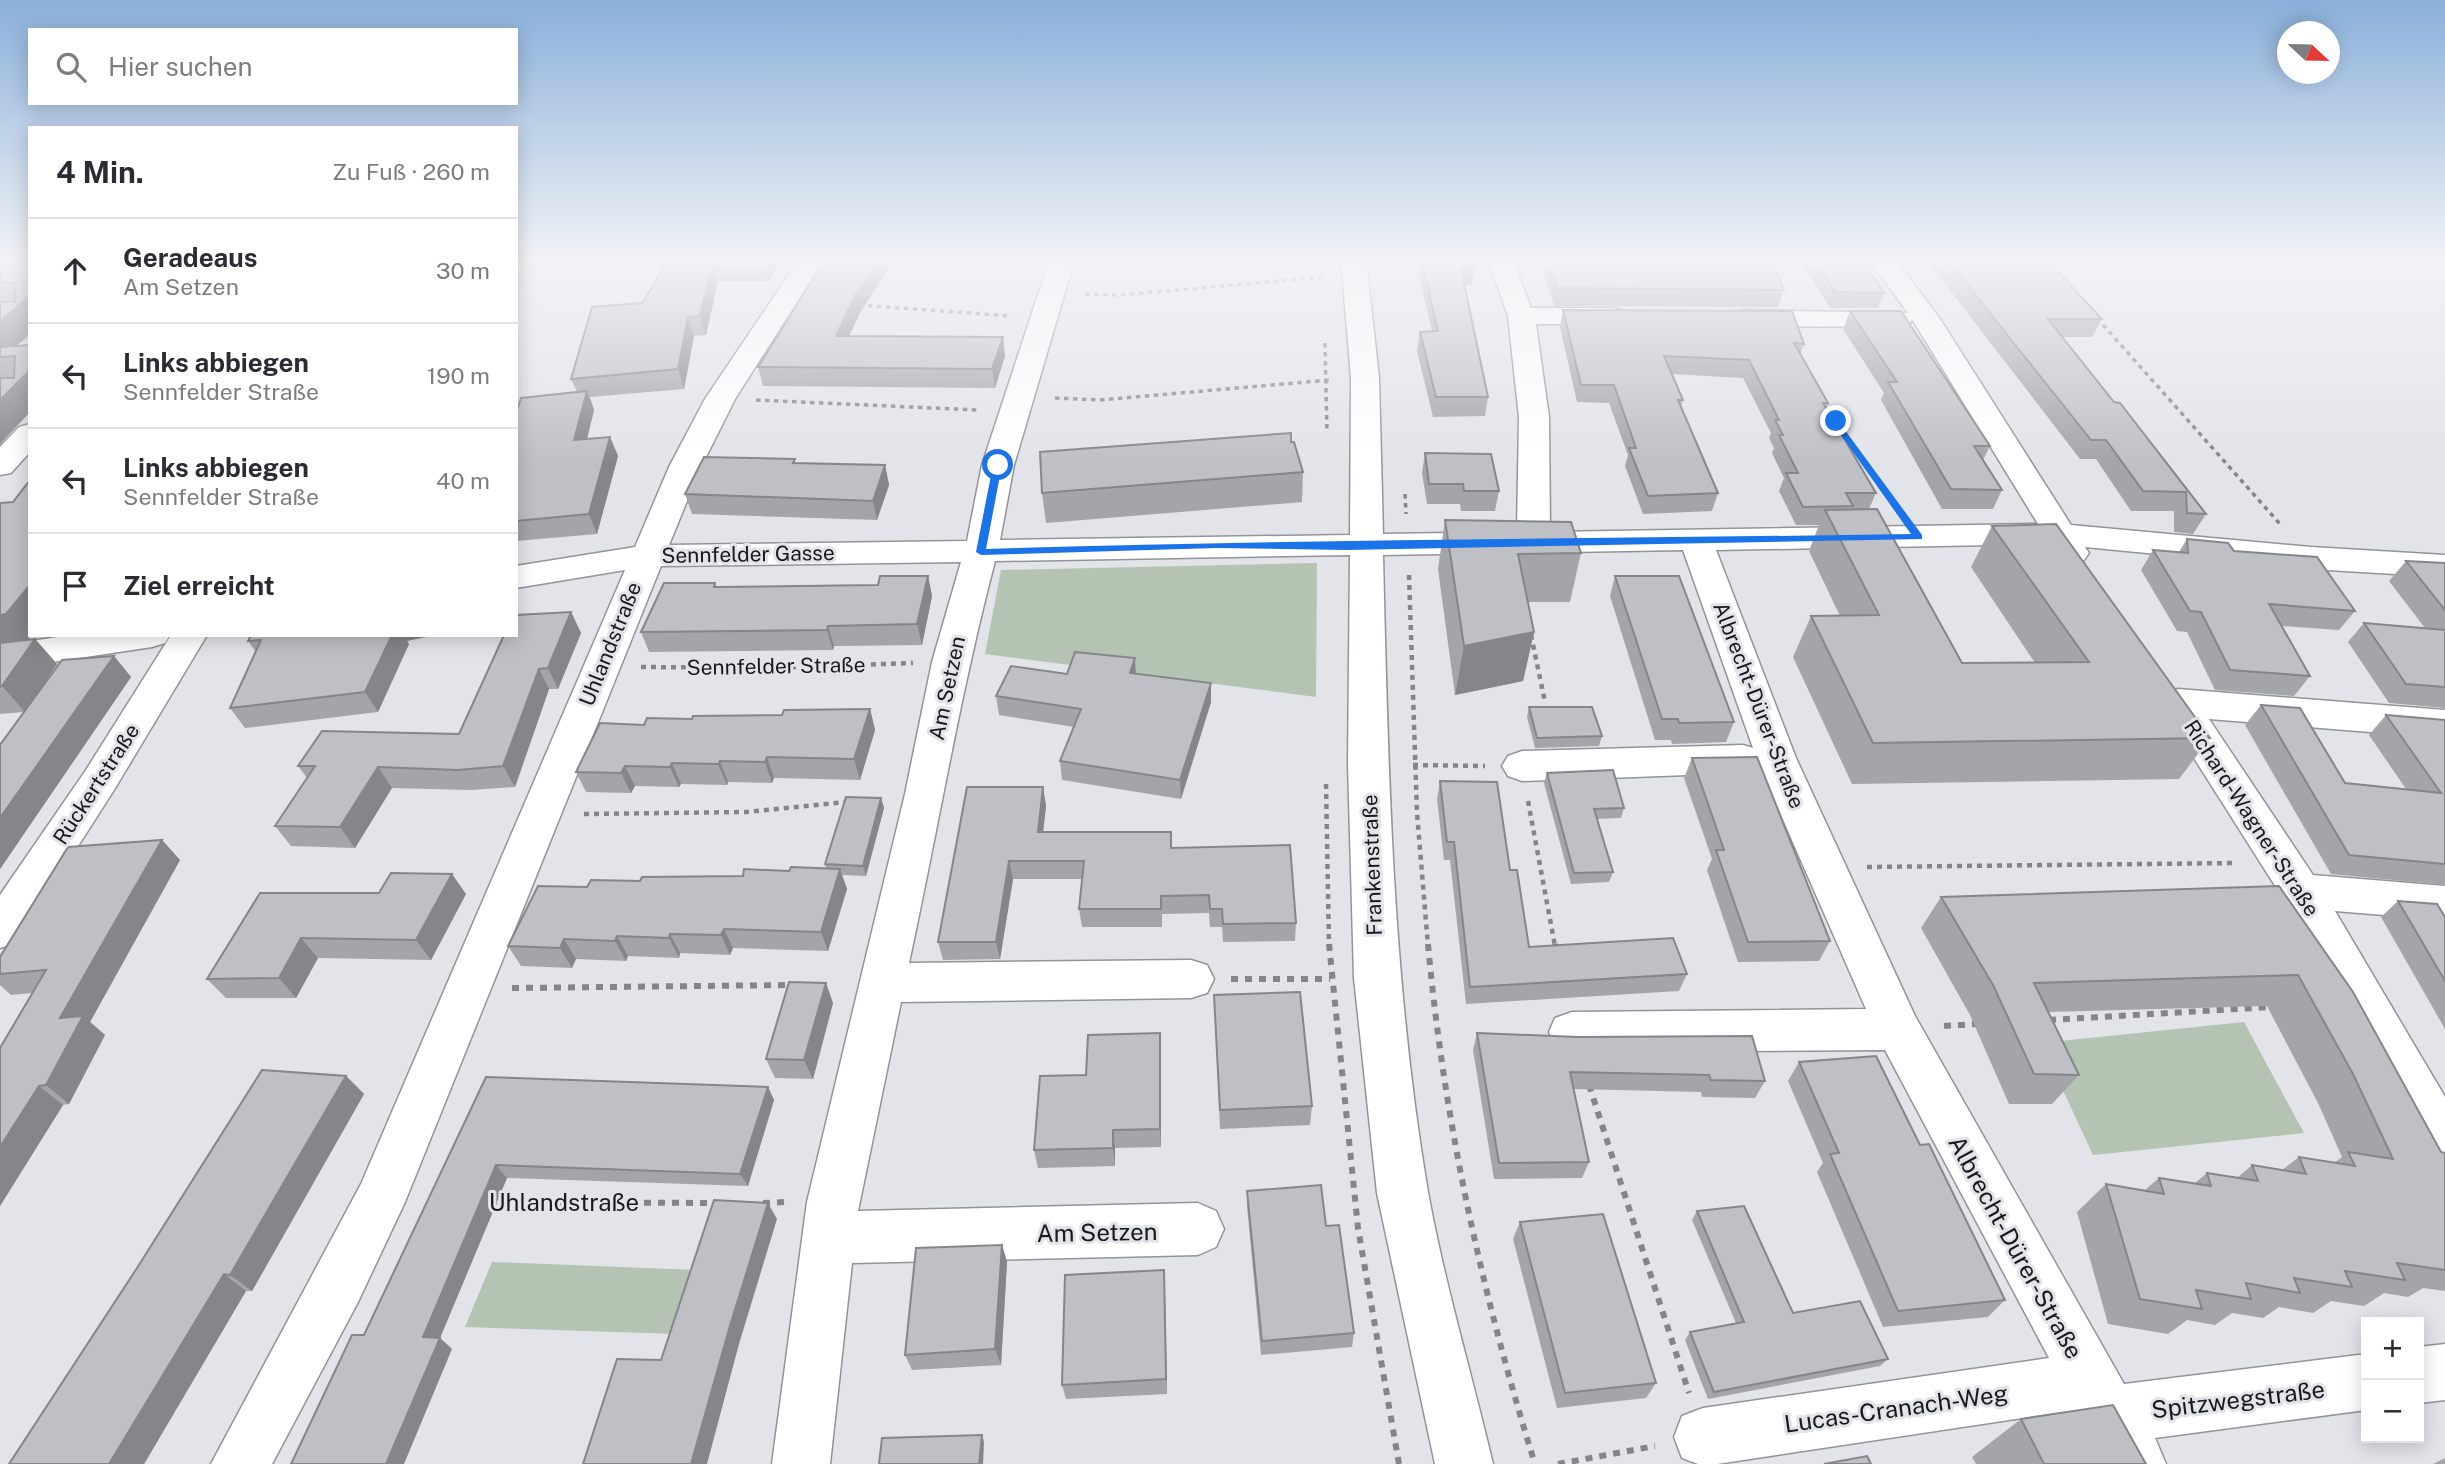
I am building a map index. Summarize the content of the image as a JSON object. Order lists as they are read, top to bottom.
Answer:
{
  "streets": {
    "street": [
      "Sennfelder Gasse",
      "Uhlandstraße",
      "Am Setzen",
      "Albrecht-Dürer-Straße",
      "Rückertstraße",
      "Richard-Wagner-Straße",
      "Frankenstraße",
      "Spitzwegstraße",
      "Lucas-Cranach-Weg"
    ],
    "path": ["Sennfelder Straße"]
  },
  "crossings": [
    ["Sennfelder Gasse", "Uhlandstraße"],
    ["Sennfelder Gasse", "Am Setzen"],
    ["Uhlandstraße", "Sennfelder Straße"],
    ["Sennfelder Straße", "Am Setzen"],
    ["Albrecht-Dürer-Straße", "Spitzwegstraße"],
    ["Albrecht-Dürer-Straße", "Lucas-Cranach-Weg"],
    ["Spitzwegstraße", "Lucas-Cranach-Weg"]
  ],
  "north": "right",
  "page": {
    "search": "Hier suchen",
    "heading": ["4 Min.", "Zu Fuß · 260 m"],
    "list": [
      ["Geradeaus", "Am Setzen", "30 m"],
      ["Links abbiegen", "Sennfelder Straße", "190 m"],
      ["Links abbiegen", "Sennfelder Straße", "40 m"],
      "Ziel erreicht"
    ],
    "map_buttons": ["+", "−"]
  }
}
